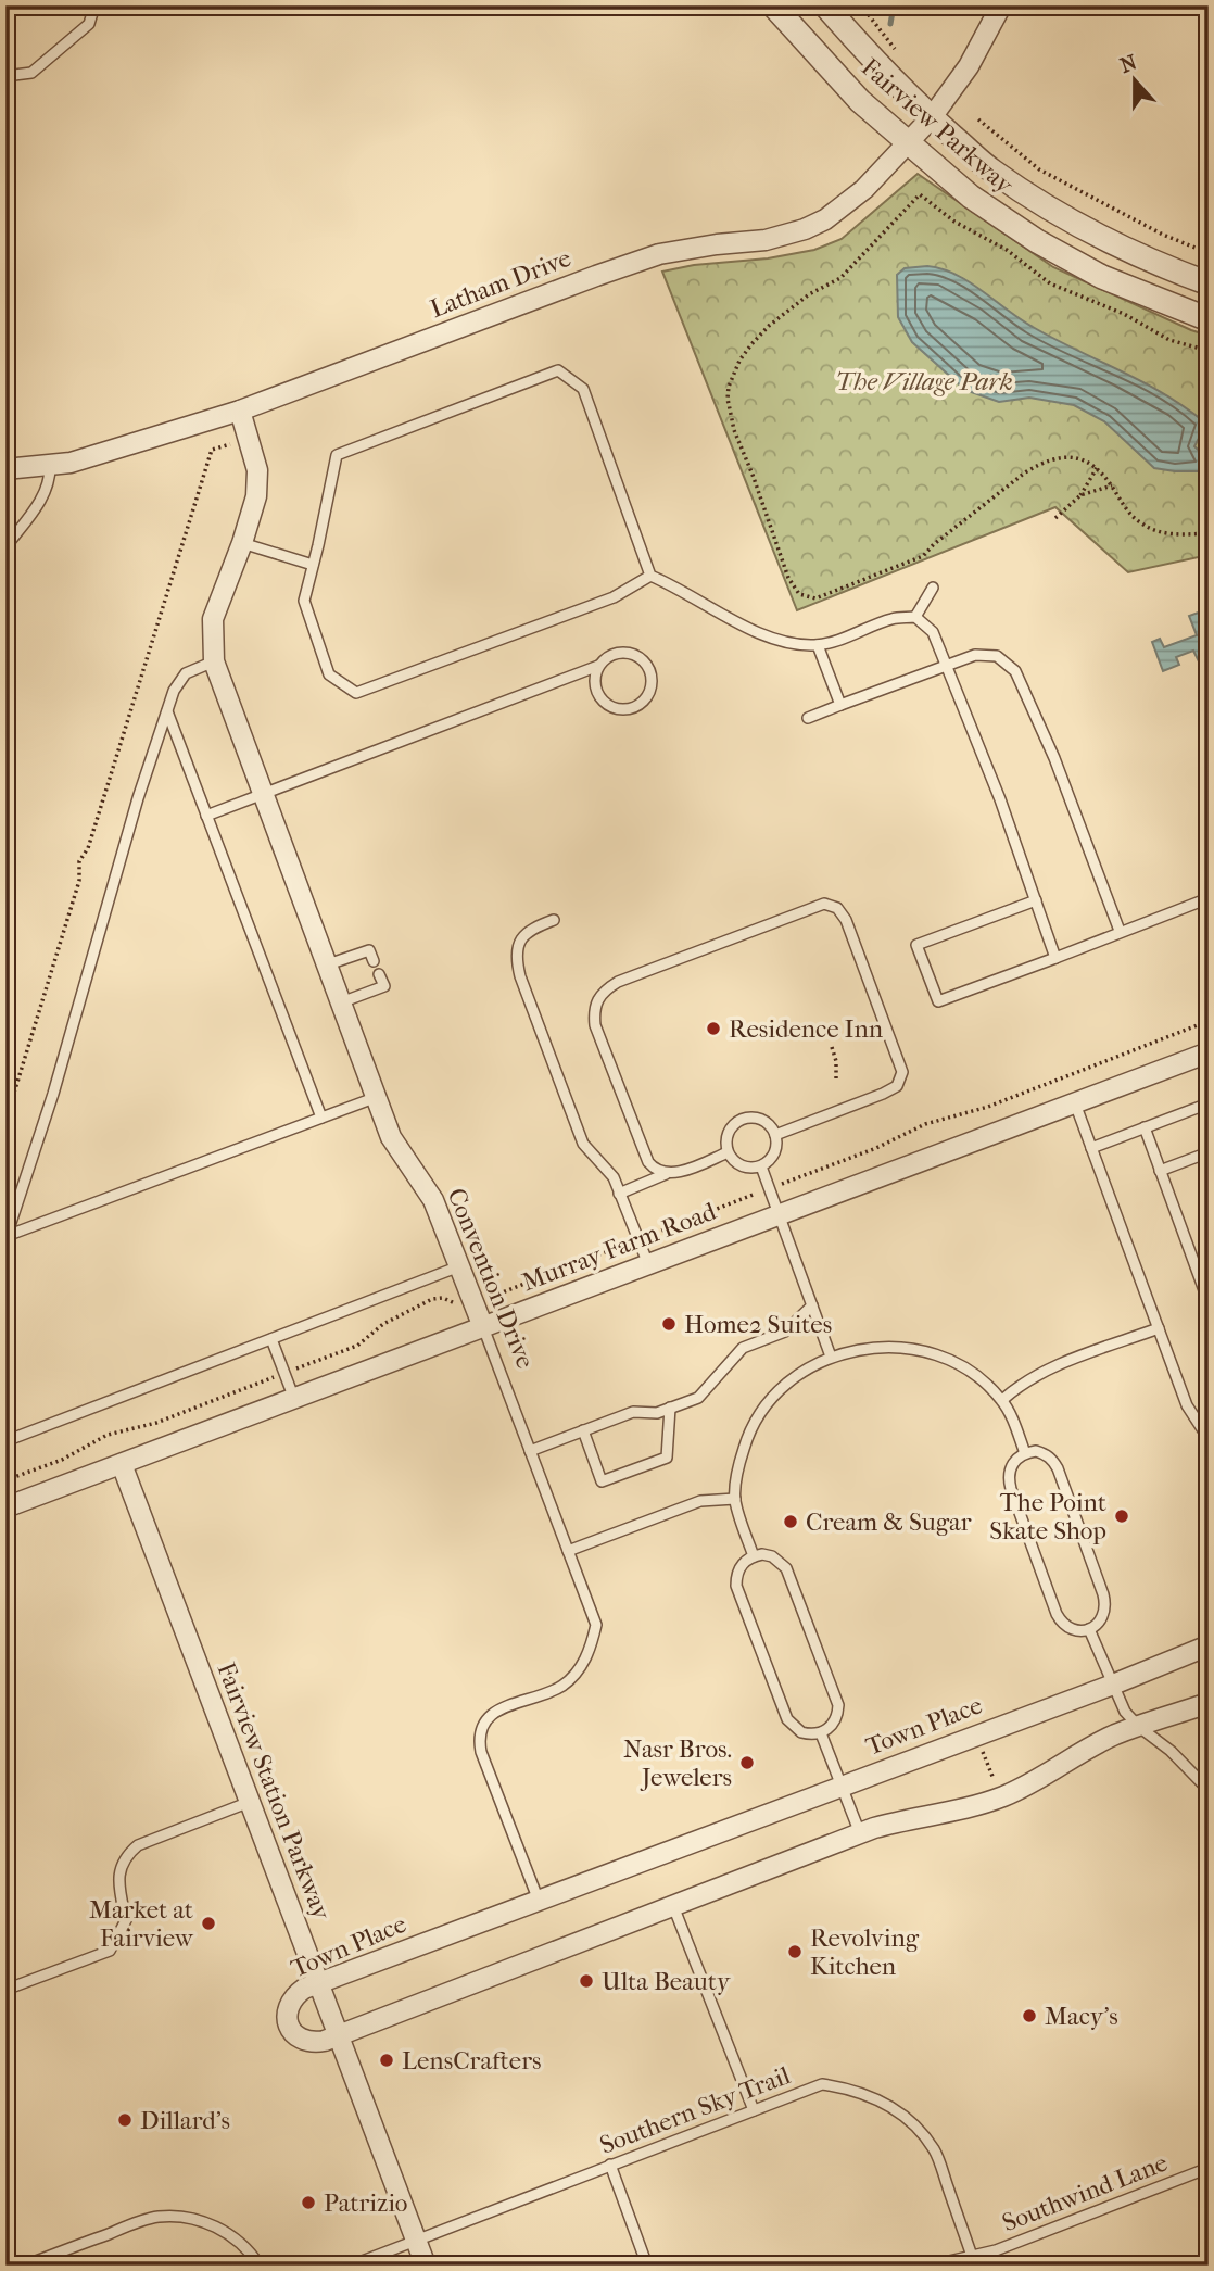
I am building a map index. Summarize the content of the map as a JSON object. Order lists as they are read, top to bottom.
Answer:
{
  "streets": {
    "street": [
      "Fairview Parkway",
      "Latham Drive",
      "Murray Farm Road",
      "Convention Drive",
      "Town Place",
      "Fairview Station Parkway"
    ],
    "lane": ["Southern Sky Trail", "Southwind Lane"]
  },
  "crossings": [
    ["Fairview Parkway", "Latham Drive"],
    ["Latham Drive", "Convention Drive"],
    ["Murray Farm Road", "Convention Drive"],
    ["Murray Farm Road", "Fairview Station Parkway"],
    ["Convention Drive", "Town Place"],
    ["Town Place", "Fairview Station Parkway"],
    ["Fairview Station Parkway", "Southern Sky Trail"],
    ["Southern Sky Trail", "Southwind Lane"]
  ],
  "parks": ["The Village Park"],
  "places": [
    "Residence Inn",
    "Home2 Suites",
    "The Point Skate Shop",
    "Cream & Sugar",
    "Nasr Bros. Jewelers",
    "Market at Fairview",
    "Revolving Kitchen",
    "Ulta Beauty",
    "Macy's",
    "LensCrafters",
    "Dillard's",
    "Patrizio"
  ],
  "north": "top"
}
